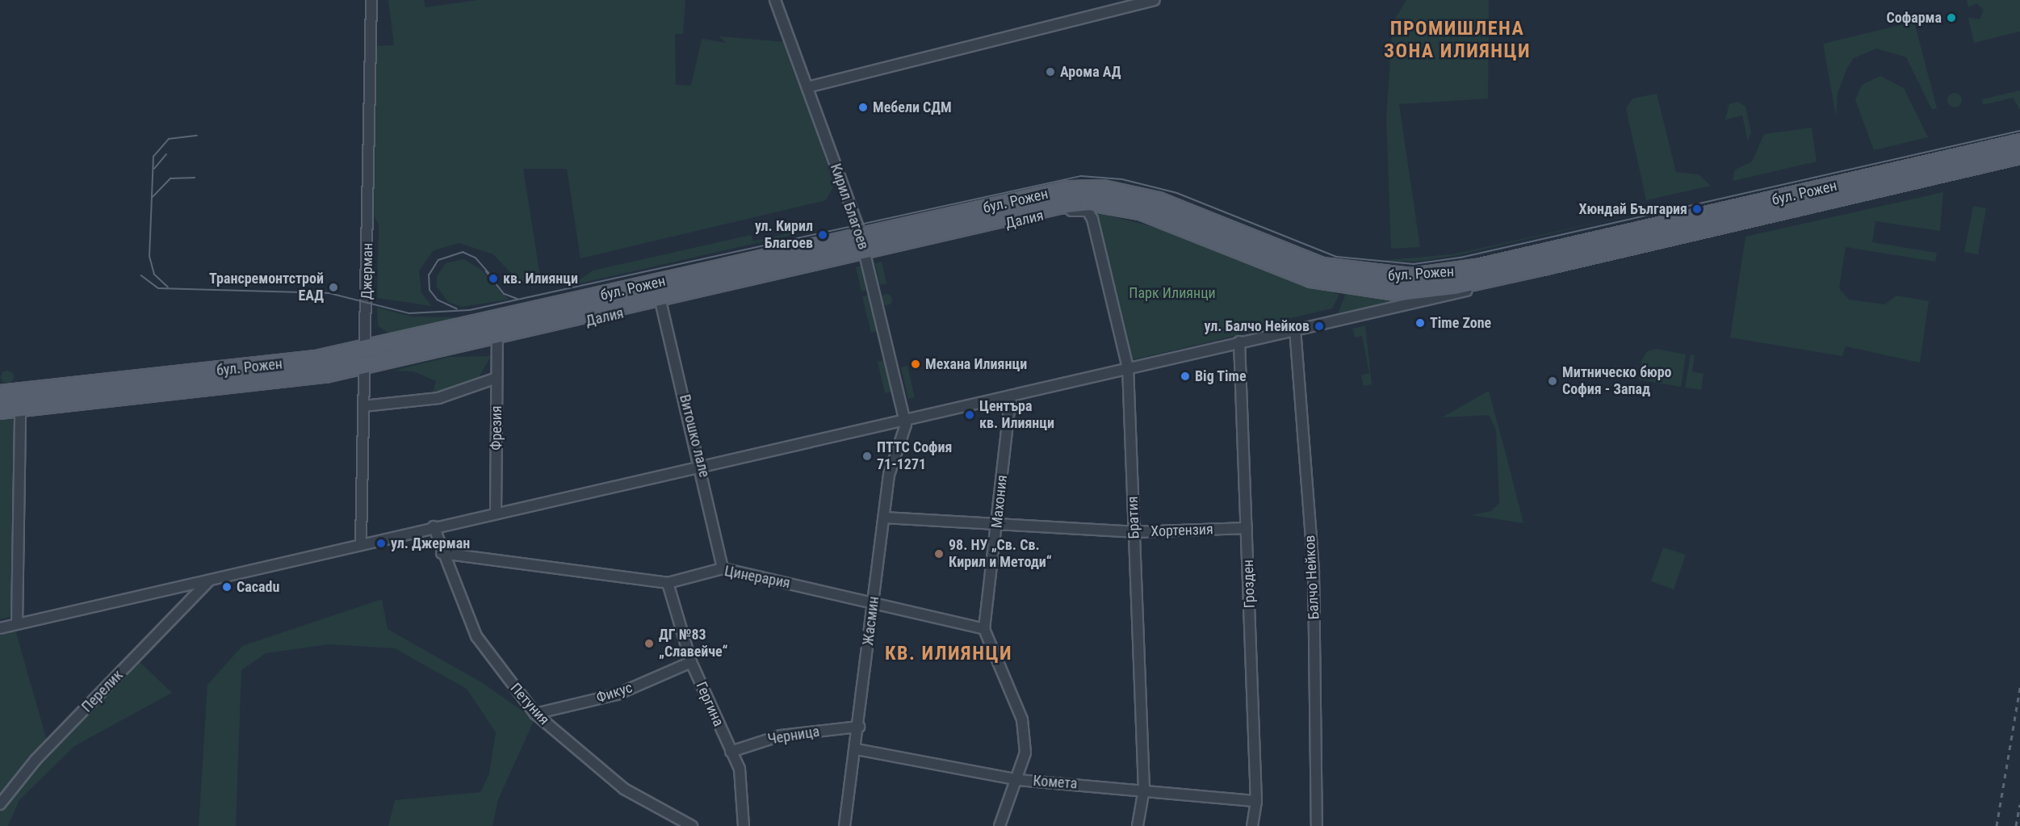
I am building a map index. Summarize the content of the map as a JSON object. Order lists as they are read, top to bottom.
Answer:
{
  "streets": {
    "main road": ["бул. Рожен"],
    "street": [
      "Кирил Благоев",
      "Далия",
      "Джерман",
      "Фрезия",
      "Витошко лале",
      "Махония",
      "Братия",
      "Хортензия",
      "Цинерария",
      "Балчо Нейков",
      "Грозден",
      "Жасмин",
      "Перелик",
      "Фикус",
      "Петуния",
      "Гергина",
      "Черница",
      "Комета"
    ]
  },
  "crossings": [
    ["бул. Рожен", "Кирил Благоев"],
    ["бул. Рожен", "Далия"],
    ["бул. Рожен", "Джерман"],
    ["бул. Рожен", "Фрезия"],
    ["бул. Рожен", "Витошко лале"],
    ["бул. Рожен", "Махония"],
    ["бул. Рожен", "Братия"],
    ["бул. Рожен", "Балчо Нейков"],
    ["бул. Рожен", "Грозден"],
    ["бул. Рожен", "Жасмин"],
    ["бул. Рожен", "Перелик"],
    ["бул. Рожен", "Петуния"],
    ["Кирил Благоев", "Жасмин"],
    ["Далия", "Фрезия"],
    ["Далия", "Витошко лале"],
    ["Далия", "Братия"],
    ["Витошко лале", "Цинерария"],
    ["Махония", "Хортензия"],
    ["Махония", "Цинерария"],
    ["Махония", "Комета"],
    ["Братия", "Хортензия"],
    ["Братия", "Комета"],
    ["Хортензия", "Грозден"],
    ["Хортензия", "Жасмин"],
    ["Цинерария", "Жасмин"],
    ["Цинерария", "Петуния"],
    ["Цинерария", "Гергина"],
    ["Грозден", "Комета"],
    ["Жасмин", "Черница"],
    ["Жасмин", "Комета"],
    ["Фикус", "Петуния"],
    ["Фикус", "Гергина"],
    ["Гергина", "Черница"]
  ],
  "districts": ["ПРОМИШЛЕНА ЗОНА ИЛИЯНЦИ", "КВ. ИЛИЯНЦИ"],
  "parks": ["Парк Илиянци"],
  "places": [
    "Софарма",
    "Арома АД",
    "Мебели СДМ",
    "Хюндай България",
    "ул. Кирил Благоев",
    "кв. Илиянци",
    "Трансремонтстрой ЕАД",
    "Time Zone",
    "ул. Балчо Нейков",
    "Механа Илиянци",
    "Big Time",
    "Митническо бюро София - Запад",
    "Центъра кв. Илиянци",
    "ПТТС София 71-1271",
    "ул. Джерман",
    "98. НУ „Св. Св. Кирил и Методи“",
    "Cacadu",
    "ДГ №83 „Славейче“"
  ]
}
